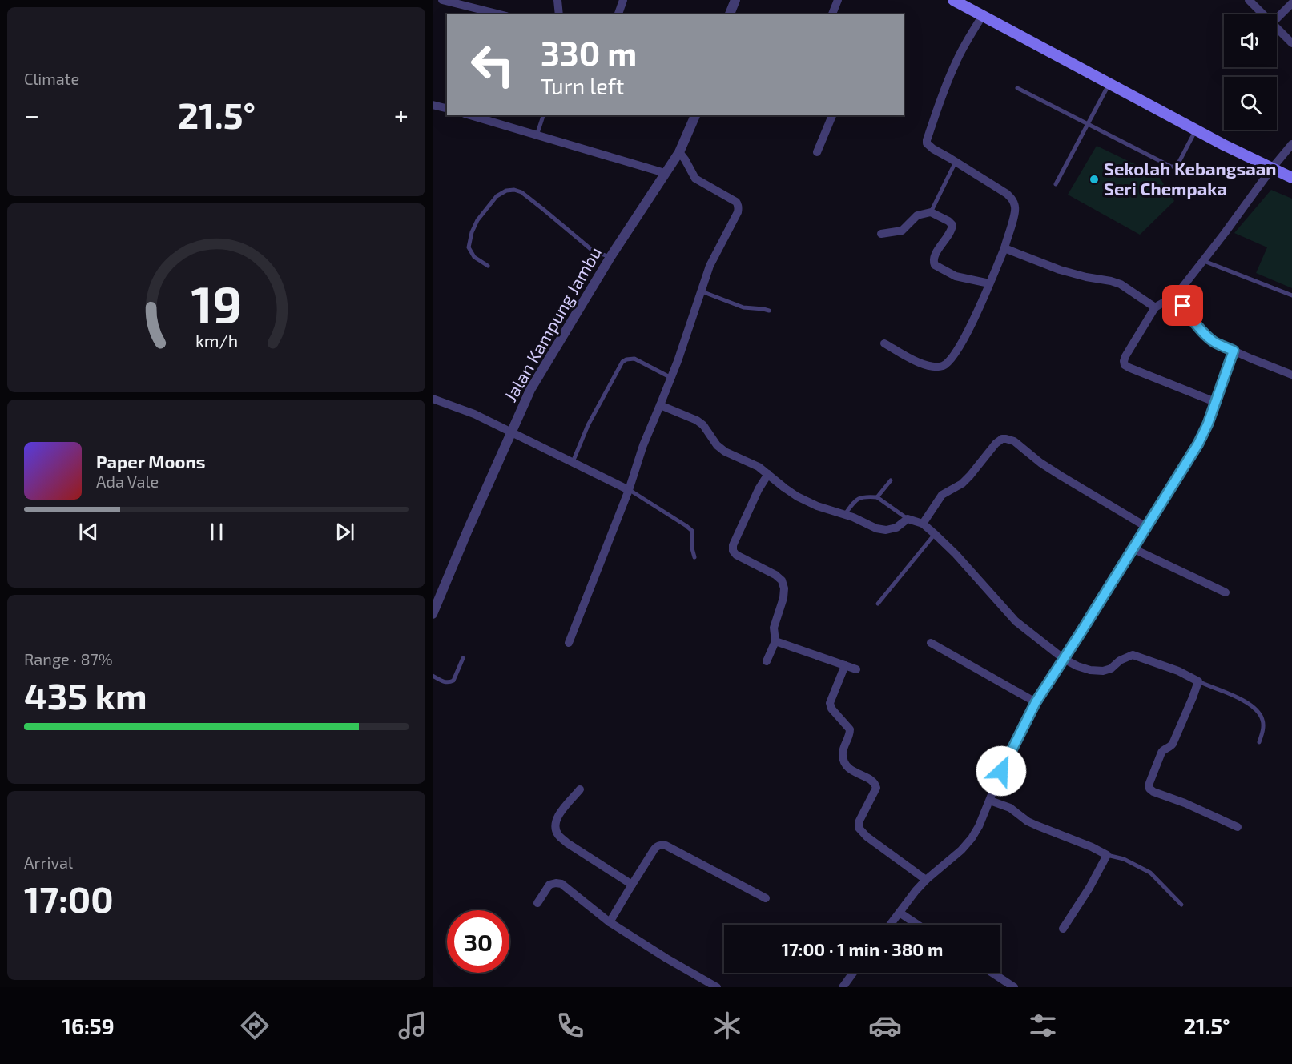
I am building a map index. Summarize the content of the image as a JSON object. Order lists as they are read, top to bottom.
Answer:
{
  "streets": {
    "street": ["Jalan Kampung Jambu"]
  },
  "places": ["Sekolah Kebangsaan Seri Chempaka"],
  "page": {
    "tile": [
      "Climate",
      ["Range · 87%", "435 km"],
      ["Arrival", "17:00"]
    ],
    "turn": ["330 m", "Turn left"],
    "heat": ["−", "21.5°", "+"],
    "song": ["Paper Moons", "Ada Vale"],
    "limit": "30",
    "trip": "17:00 · 1 min · 380 m",
    "tabs": ["16:59", "21.5°"],
    "gauge": ["19", "km/h"]
  }
}
